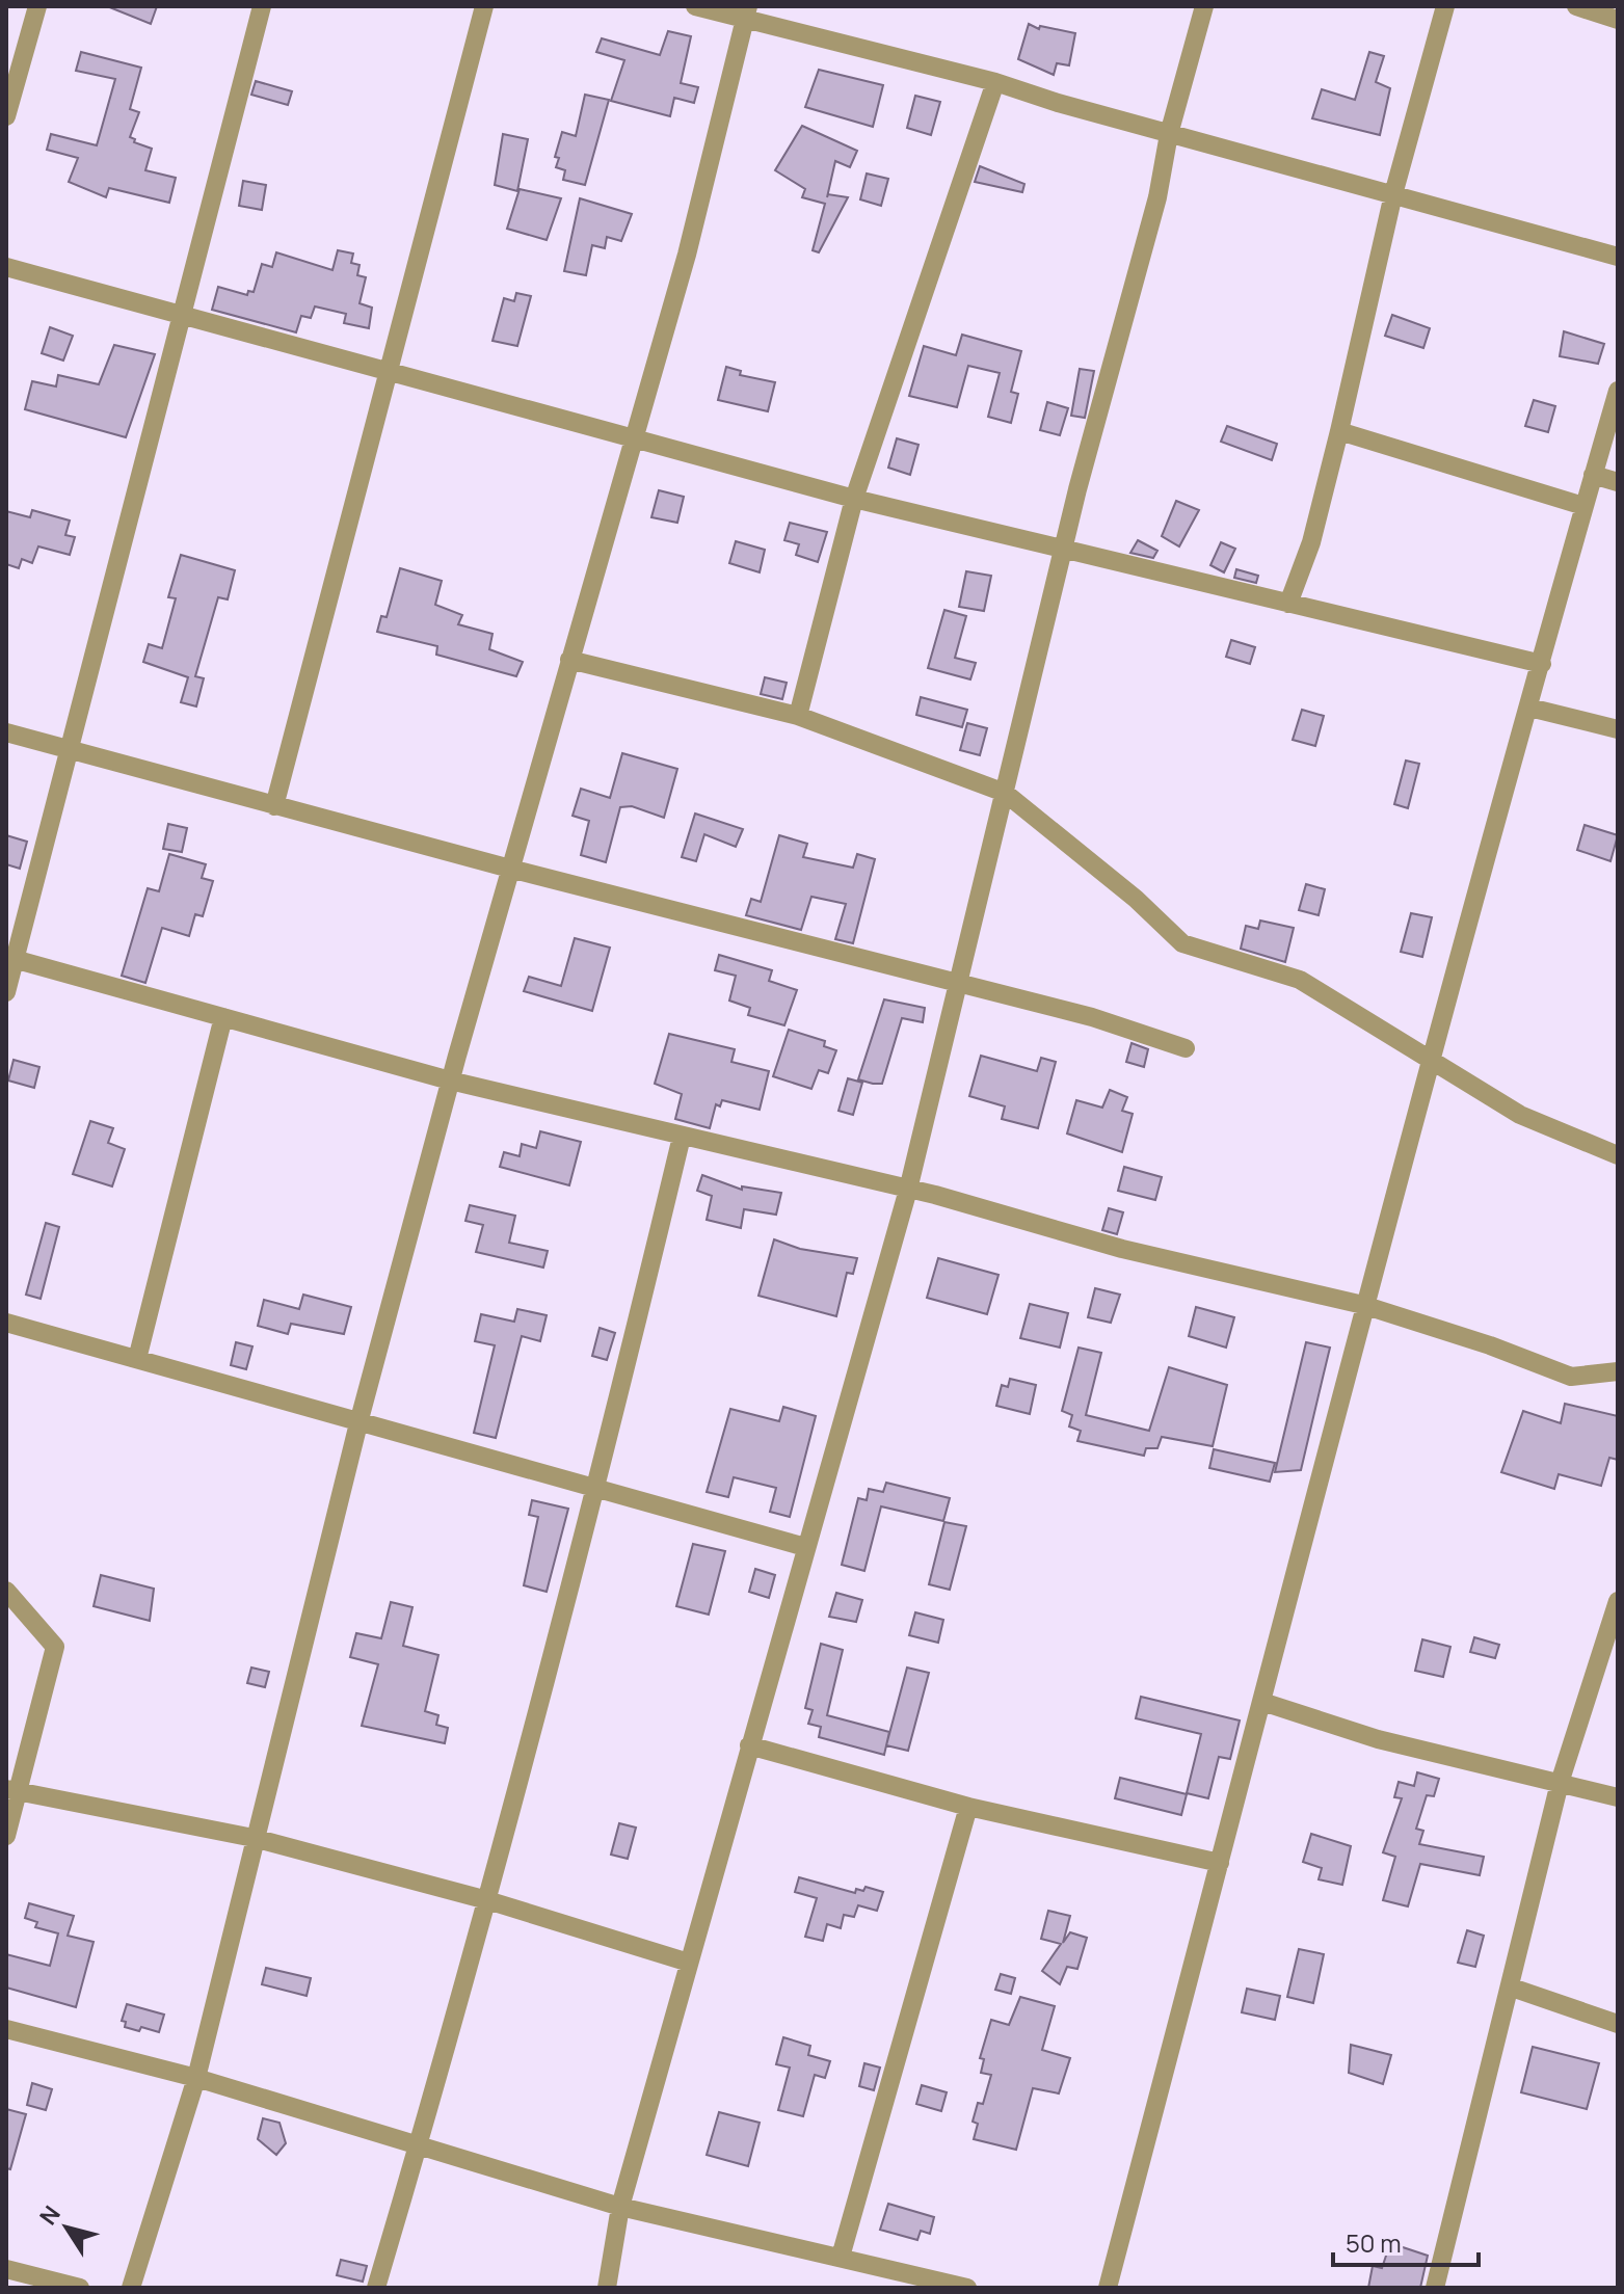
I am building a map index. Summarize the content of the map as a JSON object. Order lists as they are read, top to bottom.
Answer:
{
  "scale_bar": "50 m",
  "north": "top left"
}
